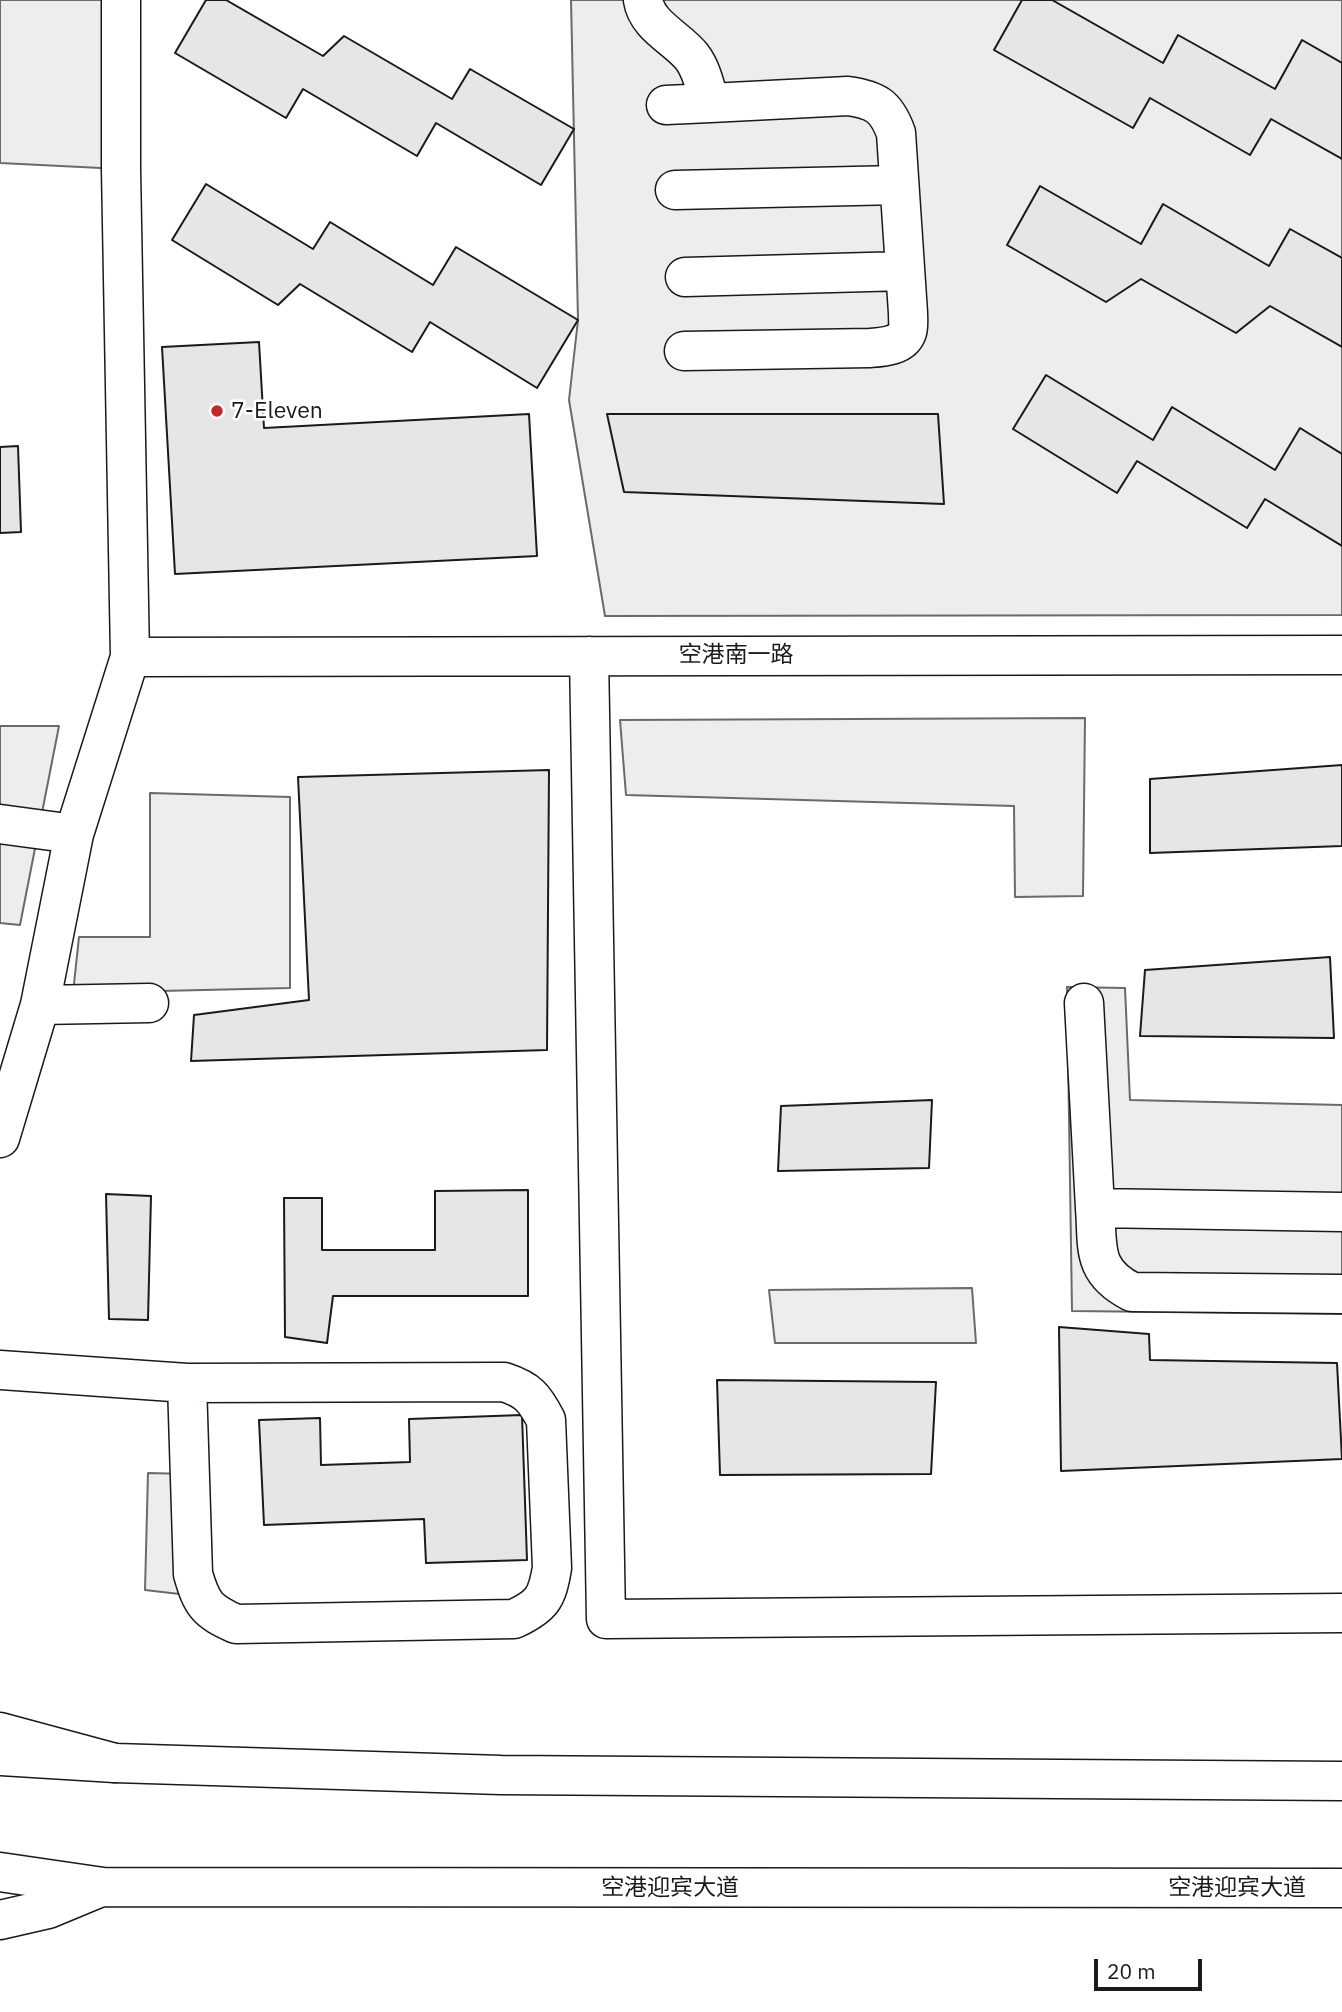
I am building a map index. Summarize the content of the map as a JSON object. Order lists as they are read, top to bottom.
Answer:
{
  "streets": {
    "main road": ["空港南一路", "空港迎宾大道"]
  },
  "places": ["7-Eleven"],
  "scale_bar": "20 m"
}
